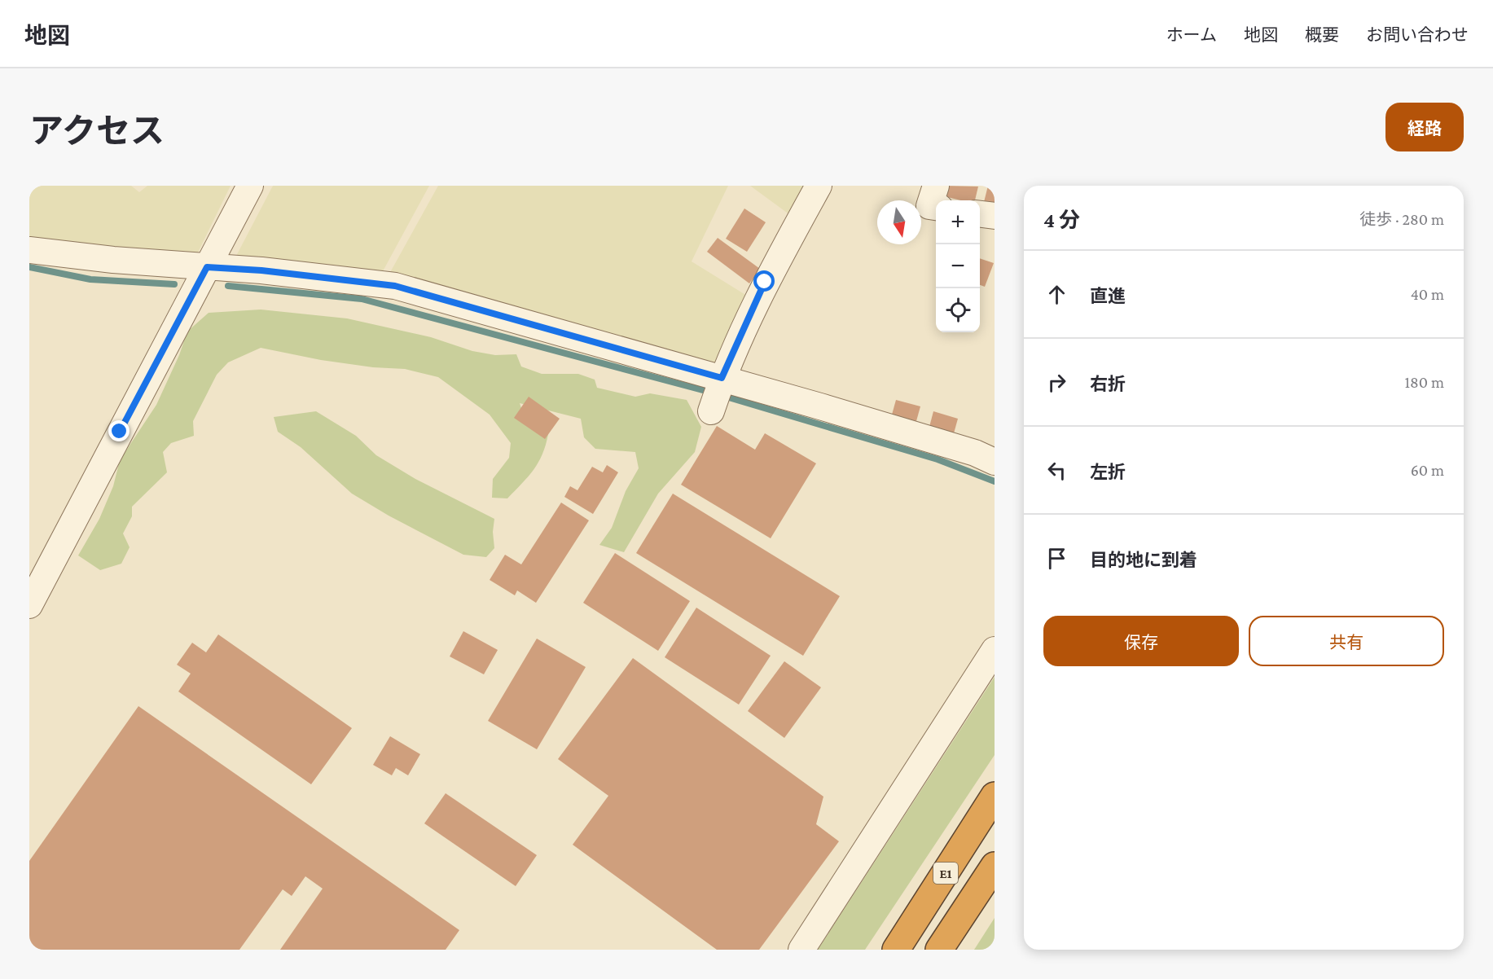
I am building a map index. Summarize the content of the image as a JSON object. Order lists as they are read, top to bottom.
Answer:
{
  "streets": {
    "highway": ["E1"]
  },
  "north": "bottom",
  "page": {
    "header": "地図",
    "nav": [
      "ホーム",
      "地図",
      "概要",
      "お問い合わせ"
    ],
    "title": "アクセス",
    "buttons": [
      "経路",
      ["保存", "共有"]
    ],
    "heading": ["4 分", "徒歩 · 280 m"],
    "map_buttons": ["+", "−"],
    "list": [
      ["直進", "40 m"],
      ["右折", "180 m"],
      ["左折", "60 m"],
      "目的地に到着"
    ]
  }
}
